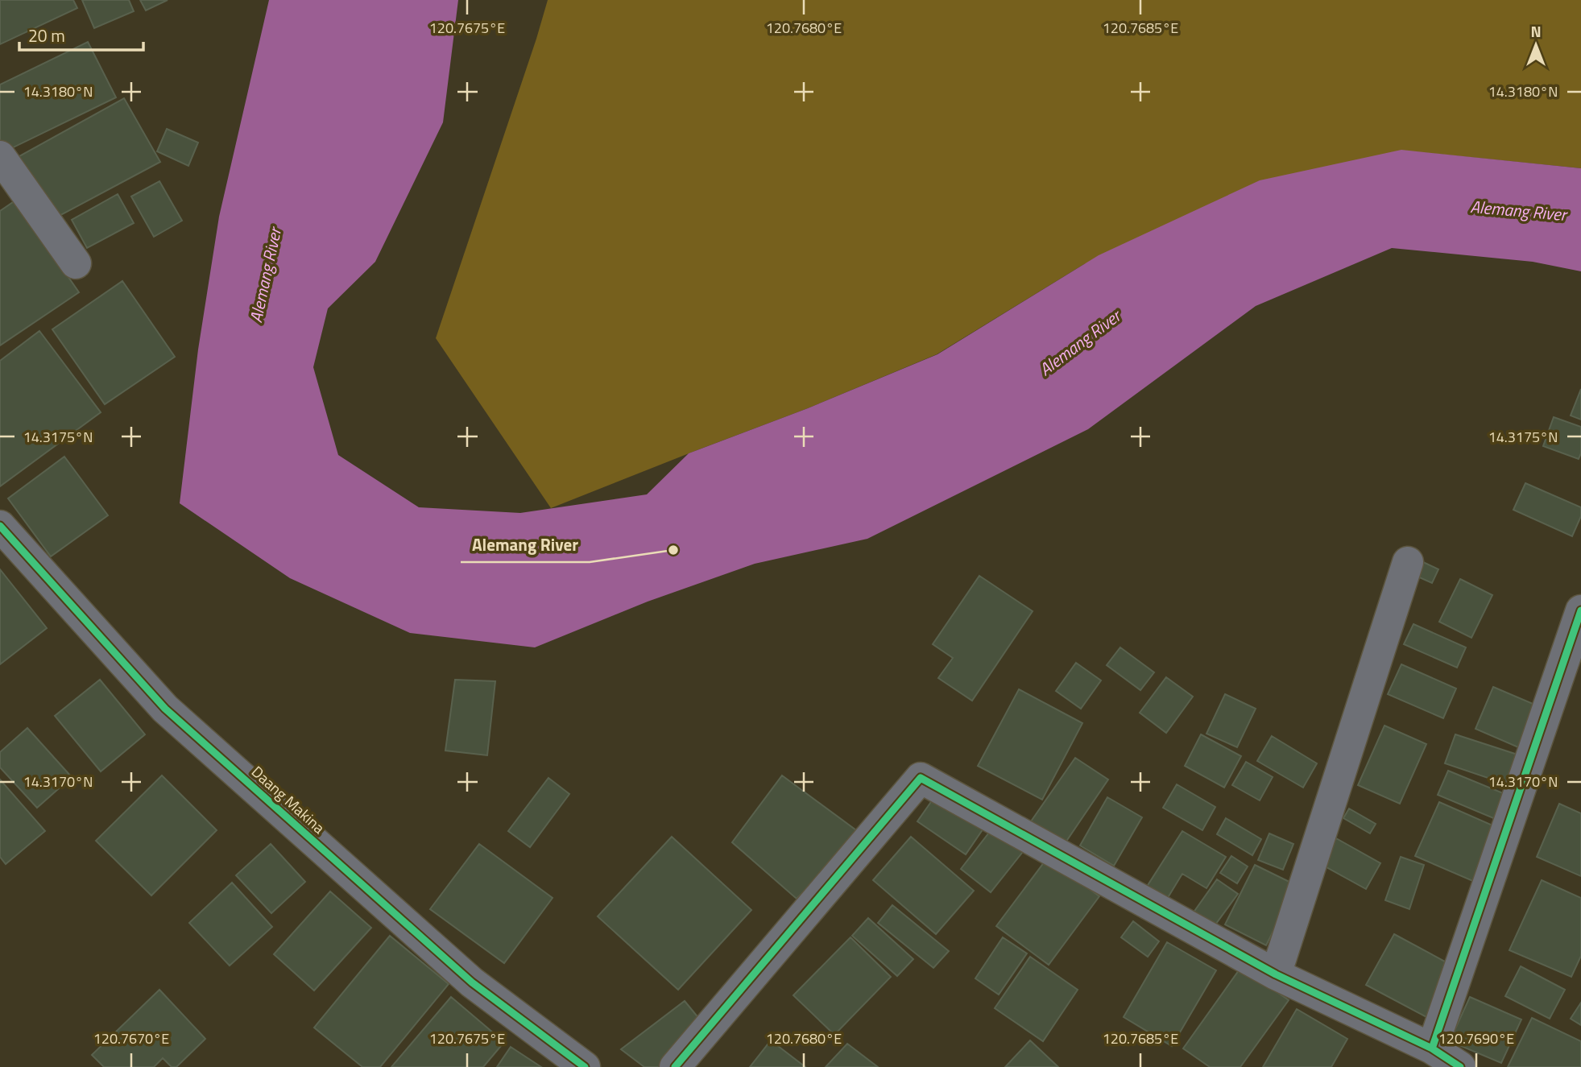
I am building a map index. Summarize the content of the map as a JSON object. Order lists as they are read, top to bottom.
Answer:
{
  "streets": {
    "street": ["Daang Makina"]
  },
  "water": ["Alemang River"],
  "places": ["Alemang River"],
  "scale_bar": "20 m",
  "north": "top",
  "coordinates": [
    "120.7675°E",
    "120.7680°E",
    "120.7685°E",
    "14.3180°N",
    "14.3175°N",
    "14.3170°N",
    "120.7670°E",
    "120.7690°E"
  ]
}
